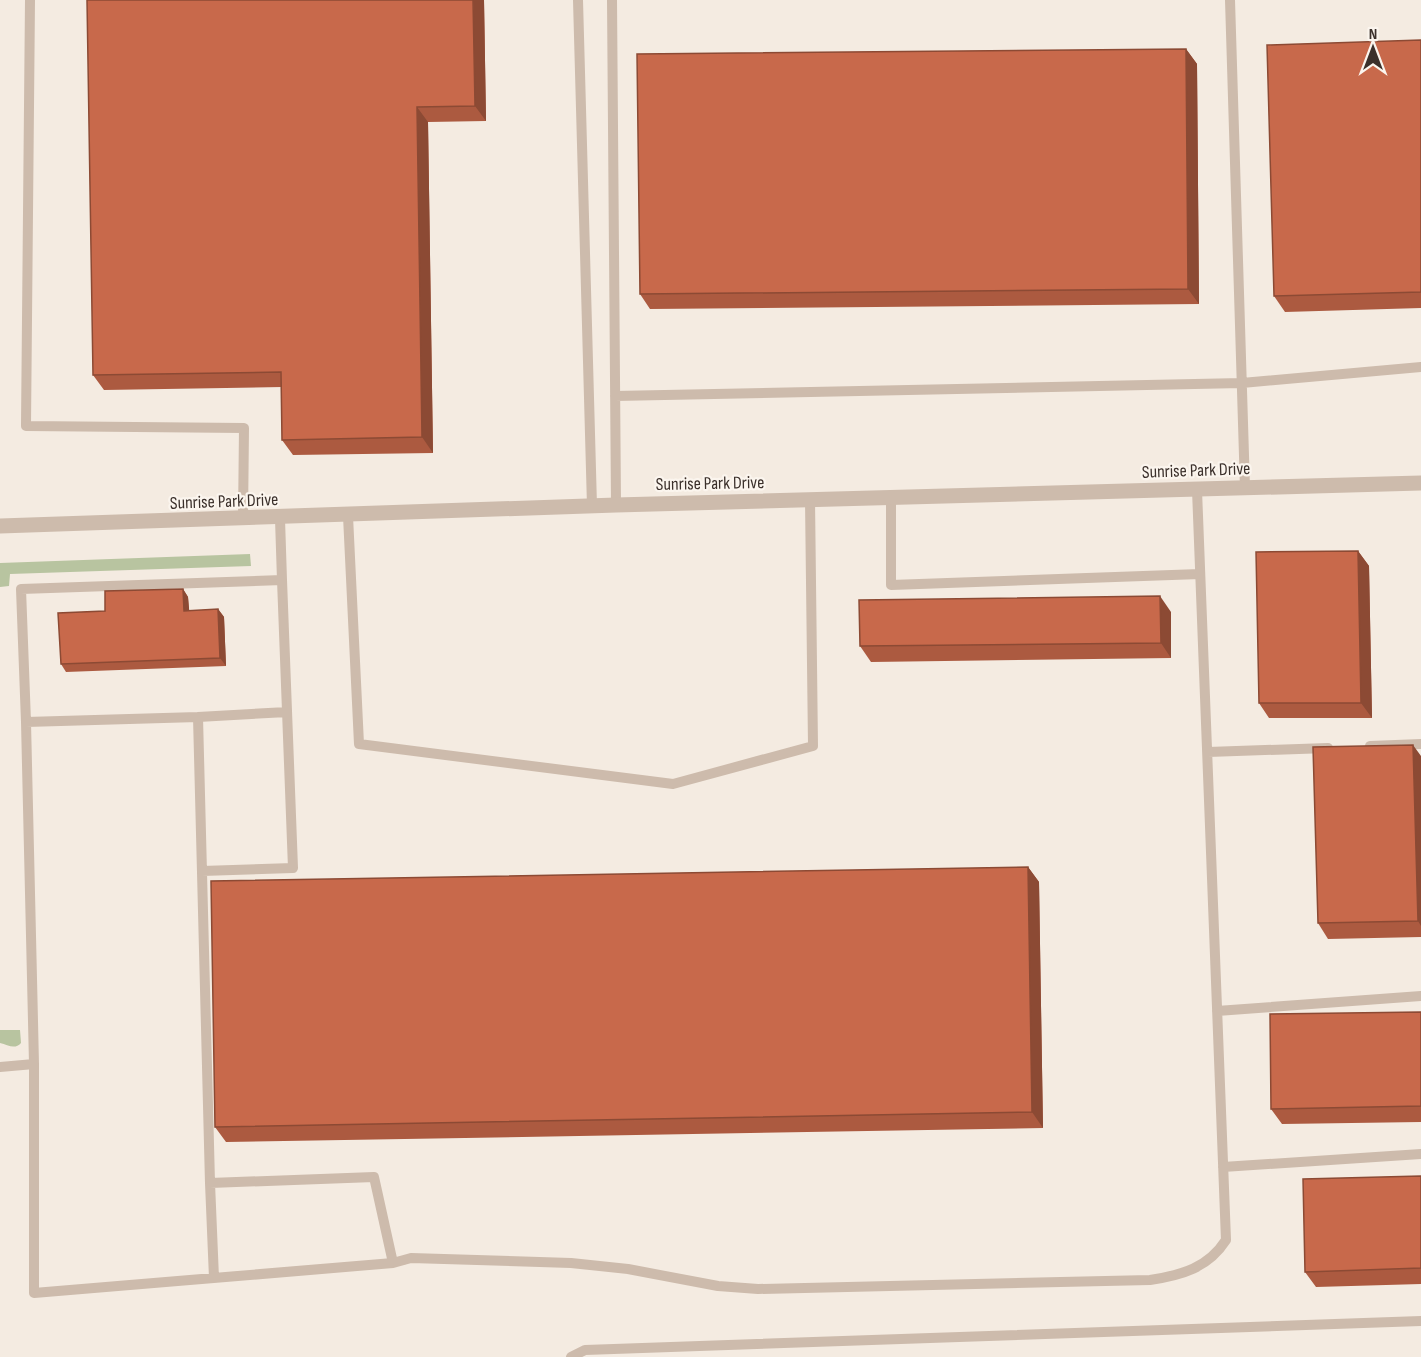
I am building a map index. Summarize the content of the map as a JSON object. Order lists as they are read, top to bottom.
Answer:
{
  "streets": {
    "street": ["Sunrise Park Drive"]
  },
  "north": "top"
}
